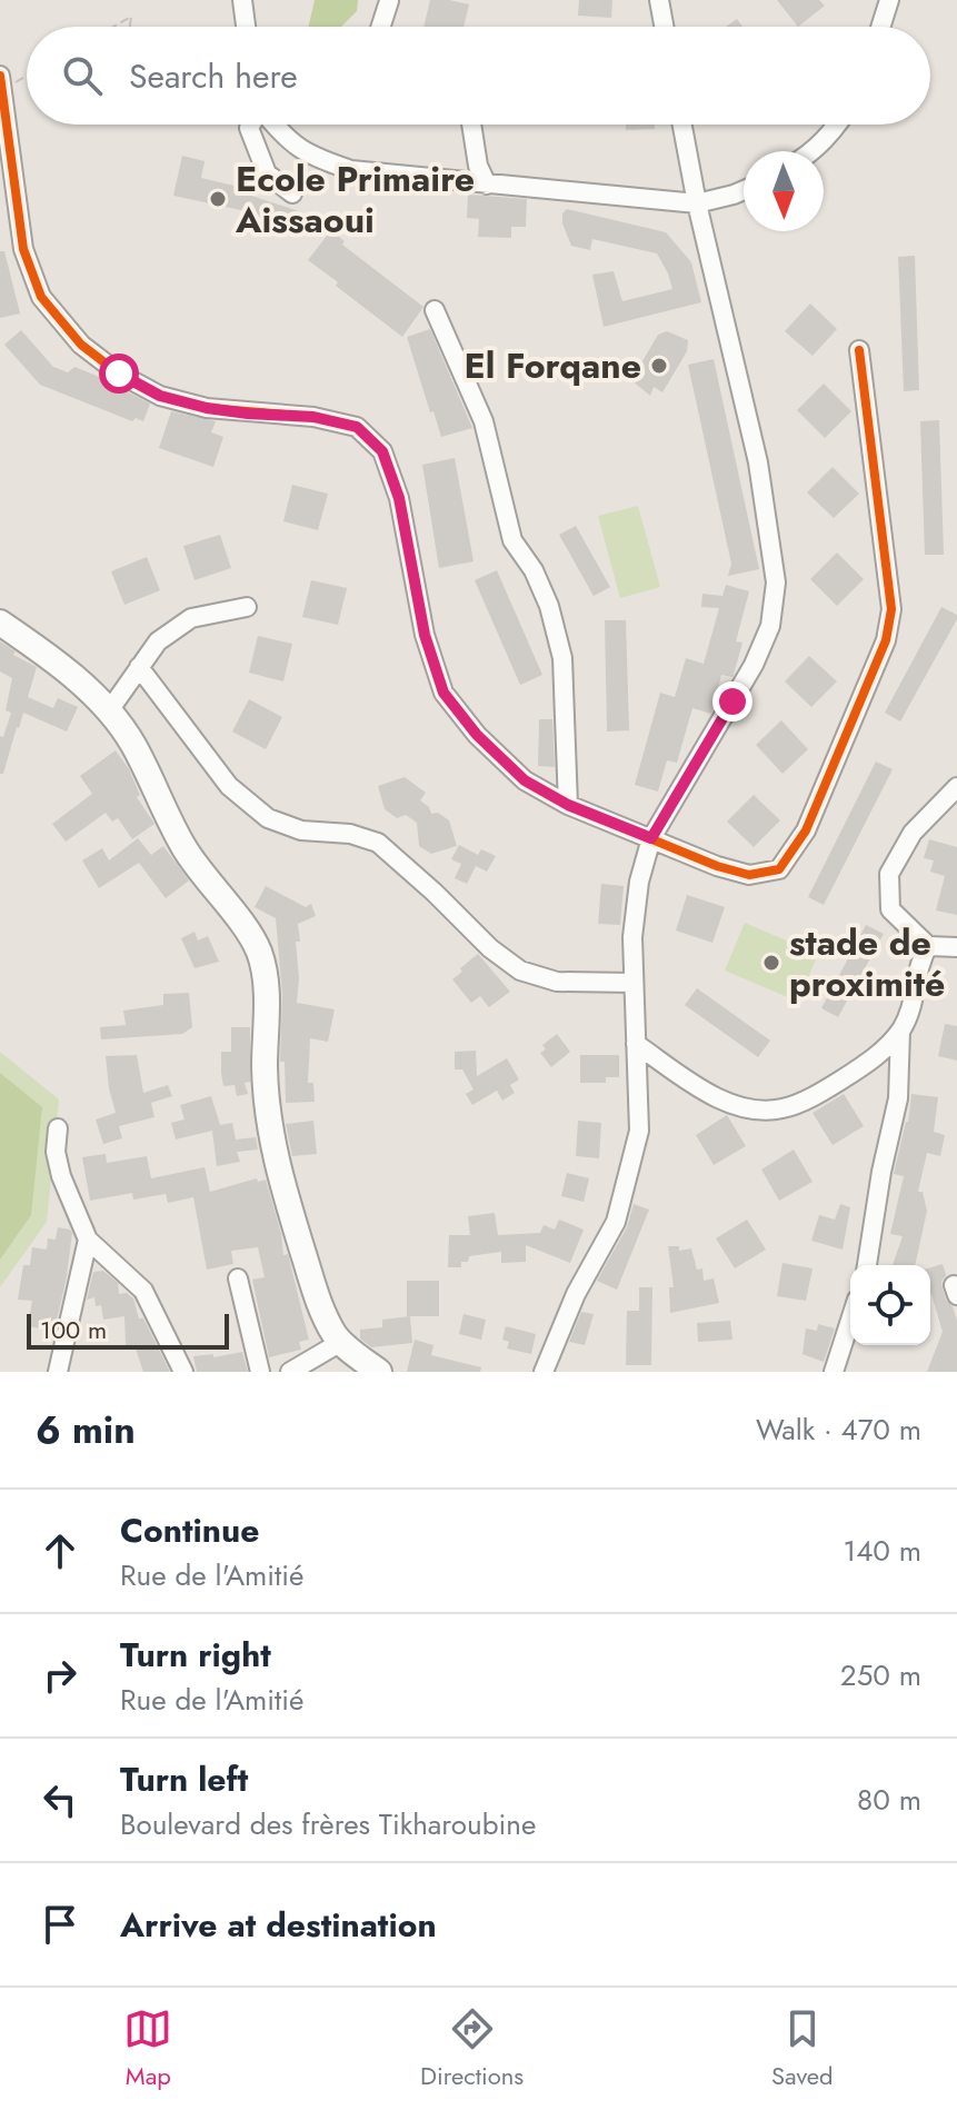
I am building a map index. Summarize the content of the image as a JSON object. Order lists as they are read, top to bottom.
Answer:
{
  "places": ["Ecole Primaire Aissaoui", "El Forqane", "stade de proximité"],
  "scale_bar": "100 m",
  "north": "bottom",
  "page": {
    "search": "Search here",
    "scale": "100 m",
    "heading": ["6 min", "Walk · 470 m"],
    "list": [
      ["Continue", "Rue de l'Amitié", "140 m"],
      ["Turn right", "Rue de l'Amitié", "250 m"],
      ["Turn left", "Boulevard des frères Tikharoubine", "80 m"],
      "Arrive at destination"
    ],
    "nav": ["Map", "Directions", "Saved"]
  }
}
